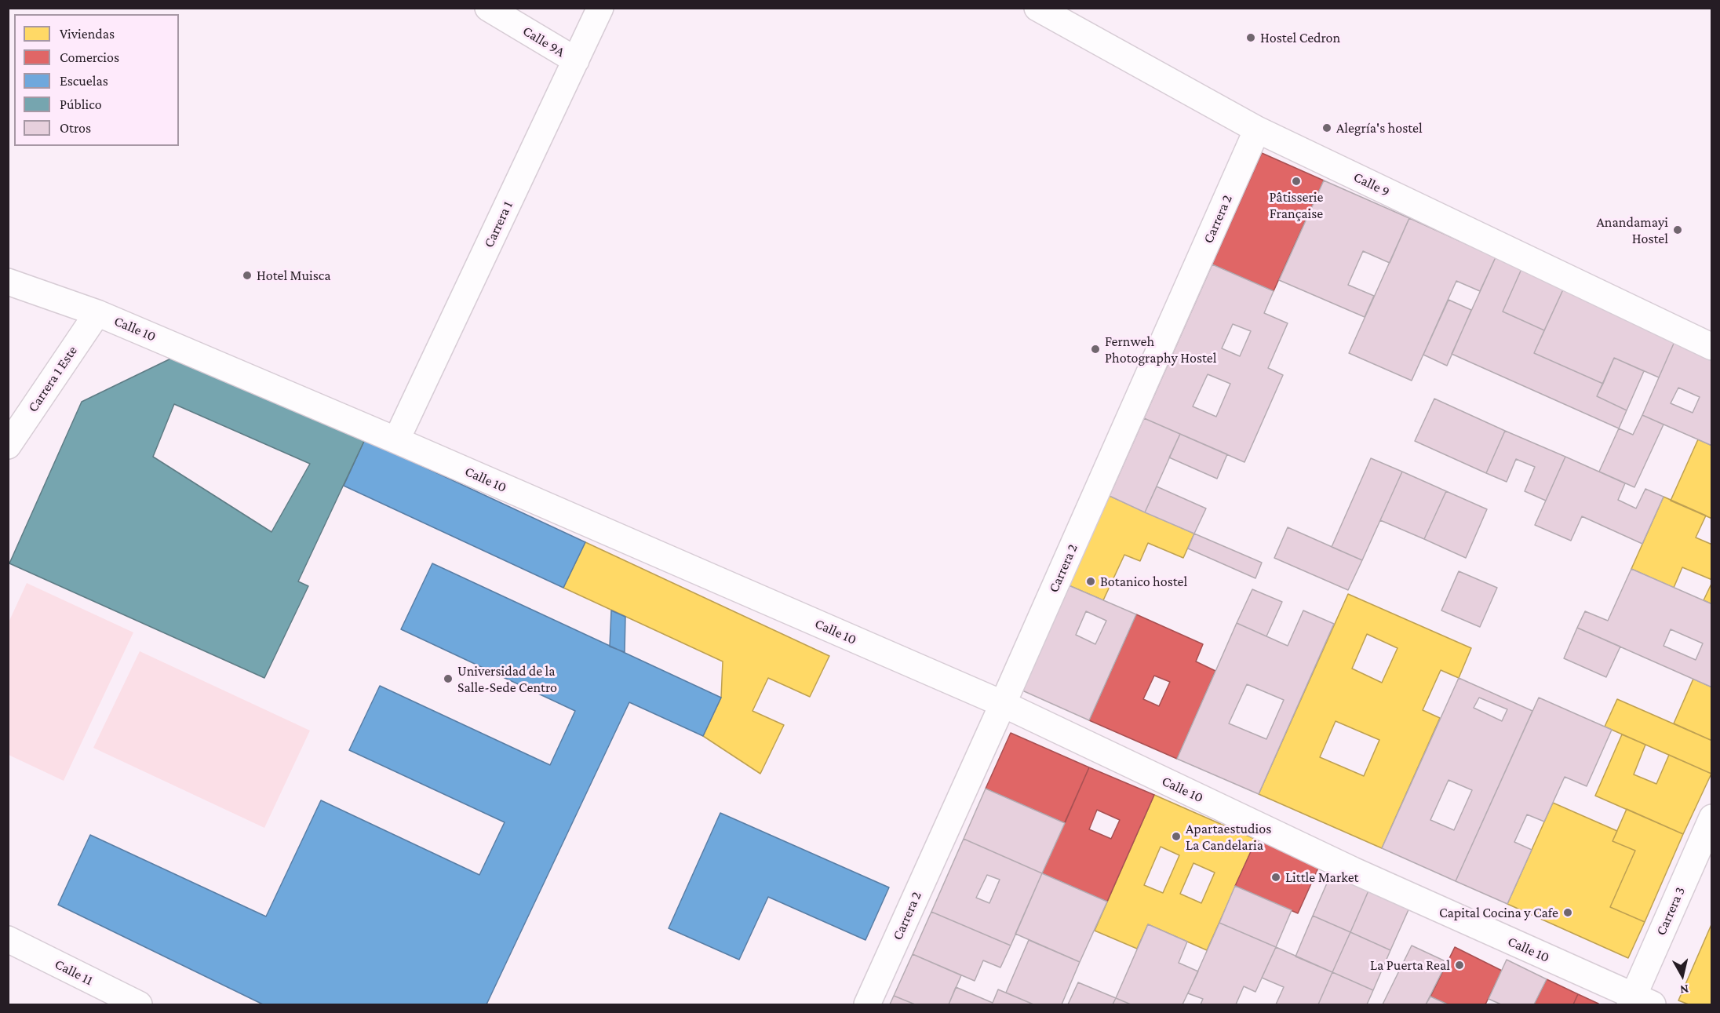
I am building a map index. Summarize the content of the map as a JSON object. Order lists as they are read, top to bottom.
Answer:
{
  "streets": {
    "street": [
      "Calle 9A",
      "Calle 9",
      "Carrera 2",
      "Carrera 1",
      "Calle 10",
      "Carrera 1 Este",
      "Carrera 3",
      "Calle 11"
    ]
  },
  "crossings": [
    ["Calle 9A", "Carrera 1"],
    ["Calle 9", "Carrera 2"],
    ["Carrera 2", "Calle 10"],
    ["Carrera 1", "Calle 10"],
    ["Calle 10", "Carrera 1 Este"],
    ["Calle 10", "Carrera 3"]
  ],
  "places": [
    "Hostel Cedron",
    "Alegría's hostel",
    "Pâtisserie Française",
    "Anandamayi Hostel",
    "Hotel Muisca",
    "Fernweh Photography Hostel",
    "Botanico hostel",
    "Universidad de la Salle-Sede Centro",
    "Apartaestudios La Candelaria",
    "Little Market",
    "Capital Cocina y Cafe",
    "La Puerta Real"
  ],
  "legend": [
    "Viviendas",
    "Comercios",
    "Escuelas",
    "Público",
    "Otros"
  ],
  "north": "bottom"
}
